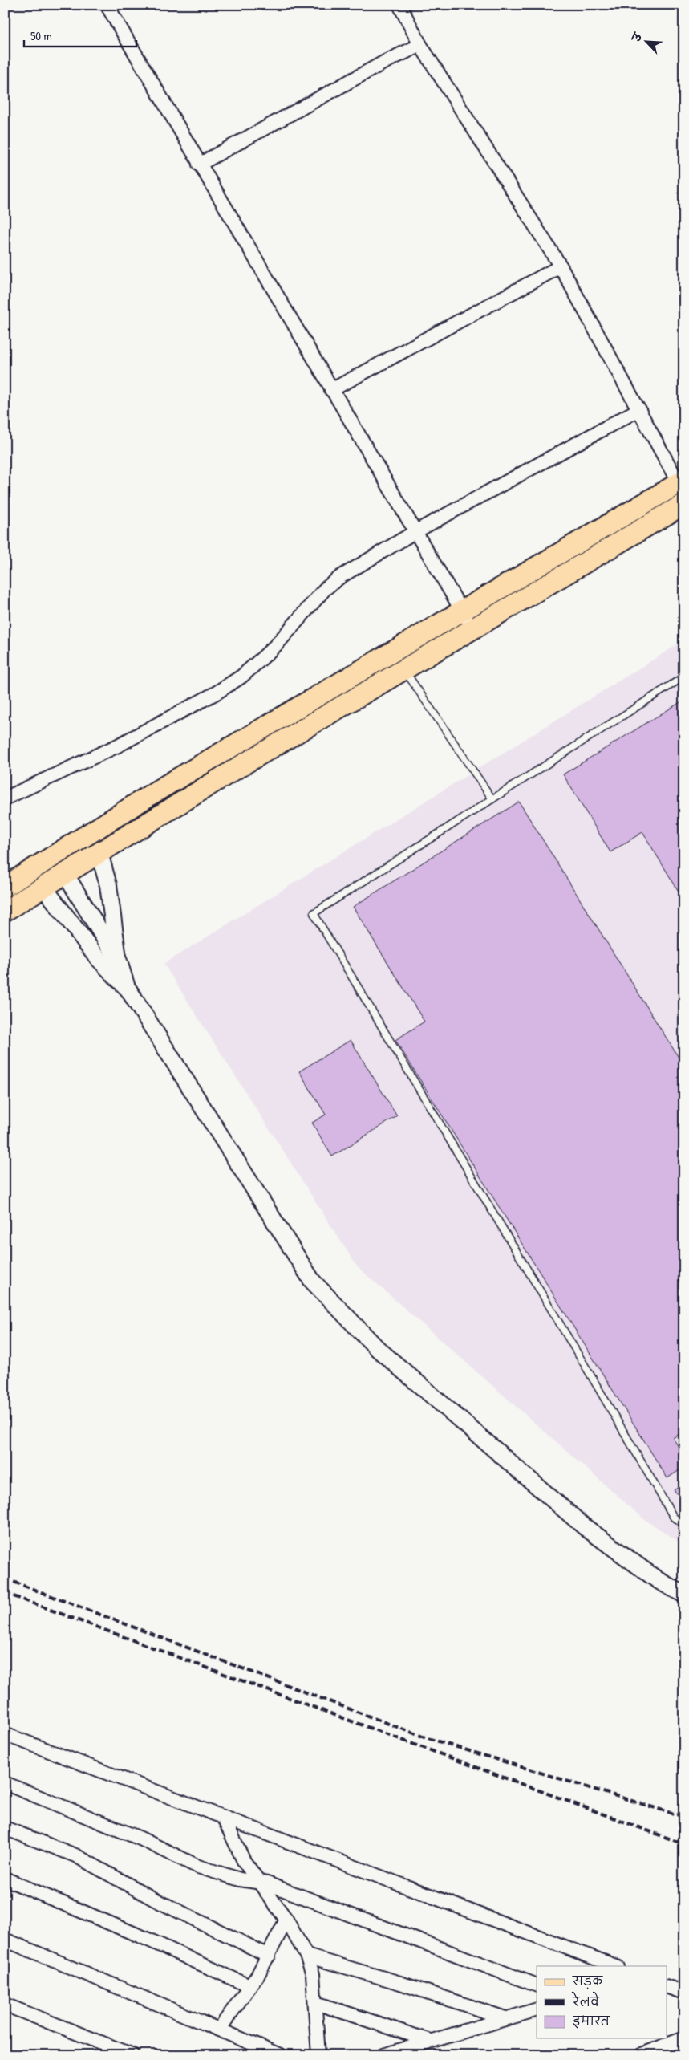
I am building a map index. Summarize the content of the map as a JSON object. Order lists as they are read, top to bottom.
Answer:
{
  "legend": ["सड़क", "रेलवे", "इमारत"],
  "scale_bar": "50 m",
  "north": "top left"
}
